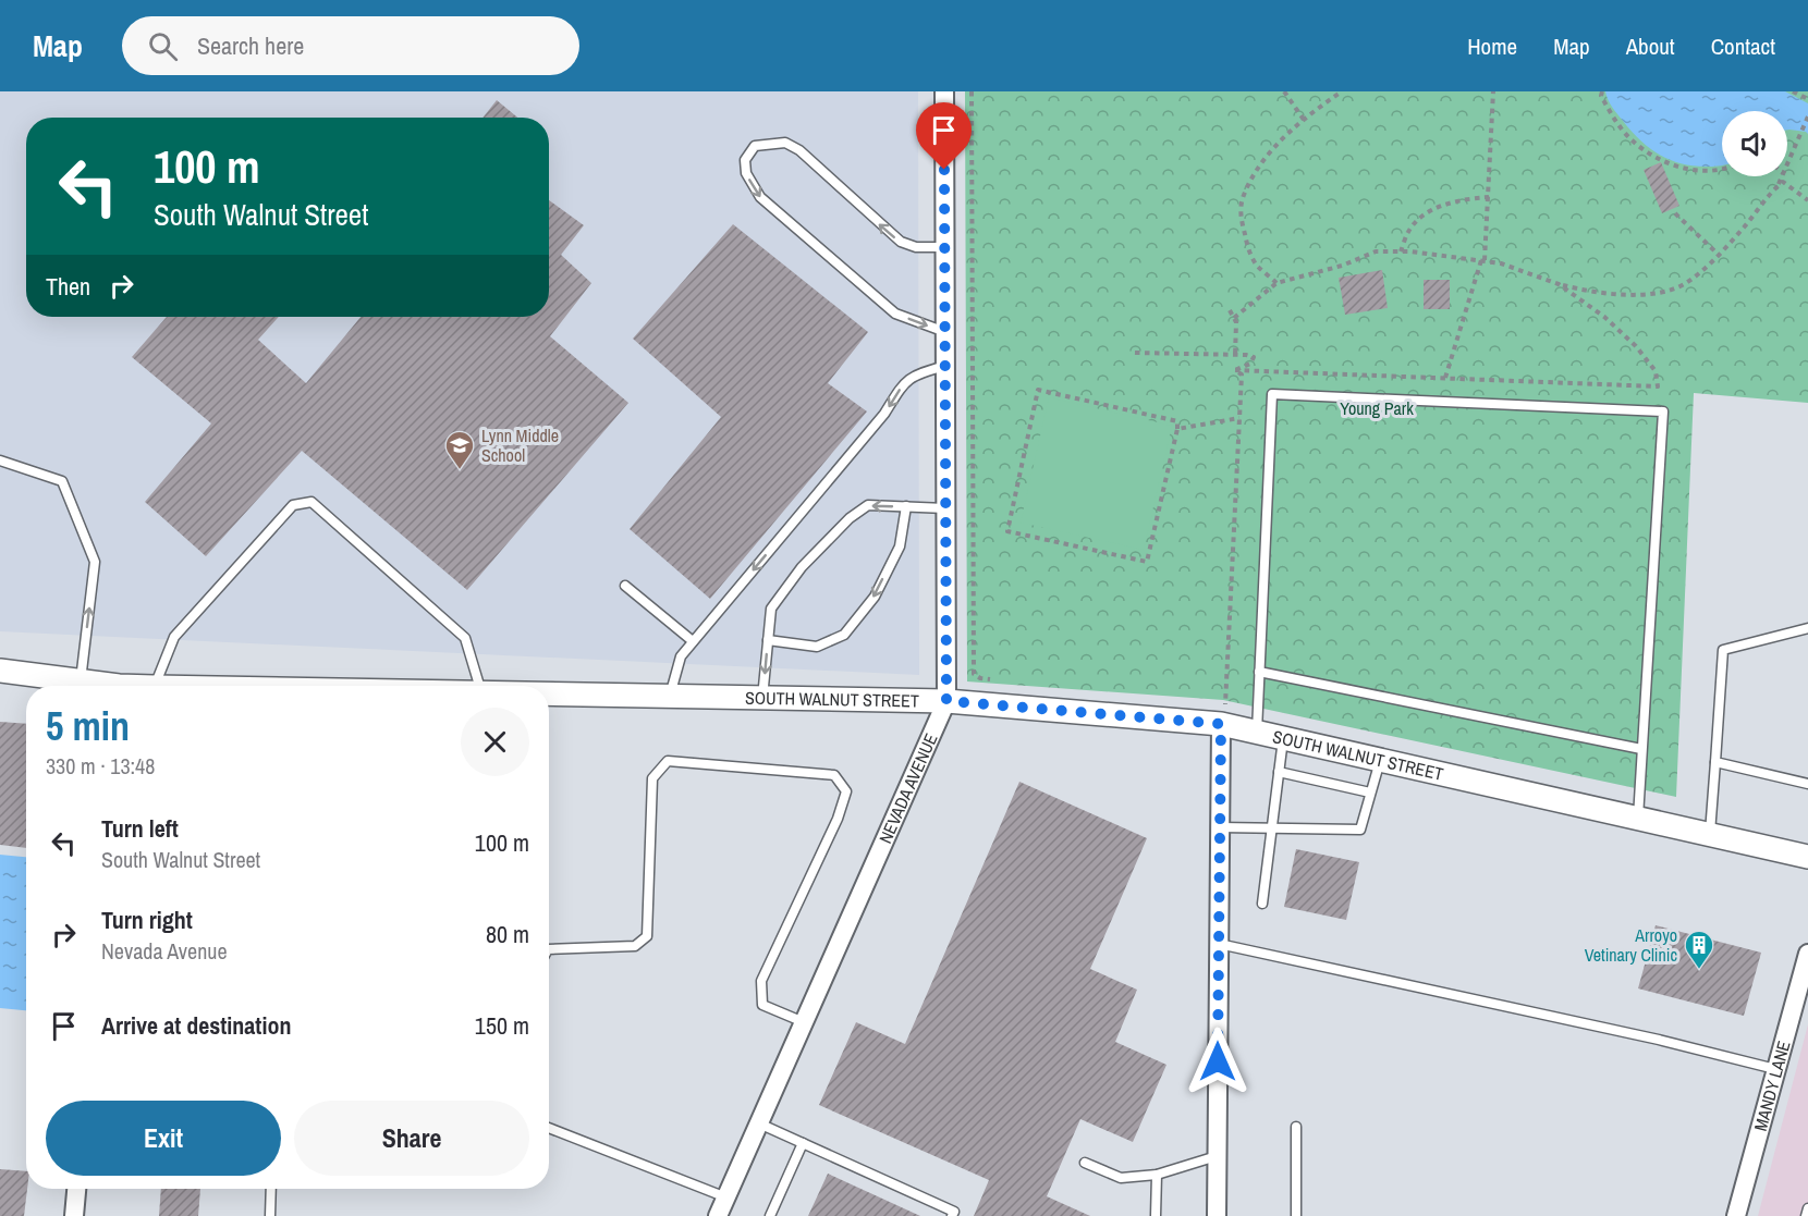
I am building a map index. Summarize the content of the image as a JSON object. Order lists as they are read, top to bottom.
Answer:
{
  "streets": {
    "street": ["SOUTH WALNUT STREET", "NEVADA AVENUE", "MANDY LANE"]
  },
  "crossings": [
    ["SOUTH WALNUT STREET", "NEVADA AVENUE"]
  ],
  "parks": ["Young Park"],
  "places": {
    "school or university": ["Lynn Middle School"],
    "building": ["Arroyo Vetinary Clinic"]
  },
  "page": {
    "header": "Map",
    "search": "Search here",
    "nav": [
      "Home",
      "Map",
      "About",
      "Contact"
    ],
    "turn": ["100 m", "South Walnut Street"],
    "then": "Then",
    "heading": ["5 min", "330 m · 13:48"],
    "list": [
      {
        "name": "Turn left",
        "note": "South Walnut Street",
        "value": "100 m"
      },
      {
        "name": "Turn right",
        "note": "Nevada Avenue",
        "value": "80 m"
      },
      {
        "name": "Arrive at destination",
        "value": "150 m"
      }
    ],
    "buttons": ["Exit", "Share"]
  }
}
